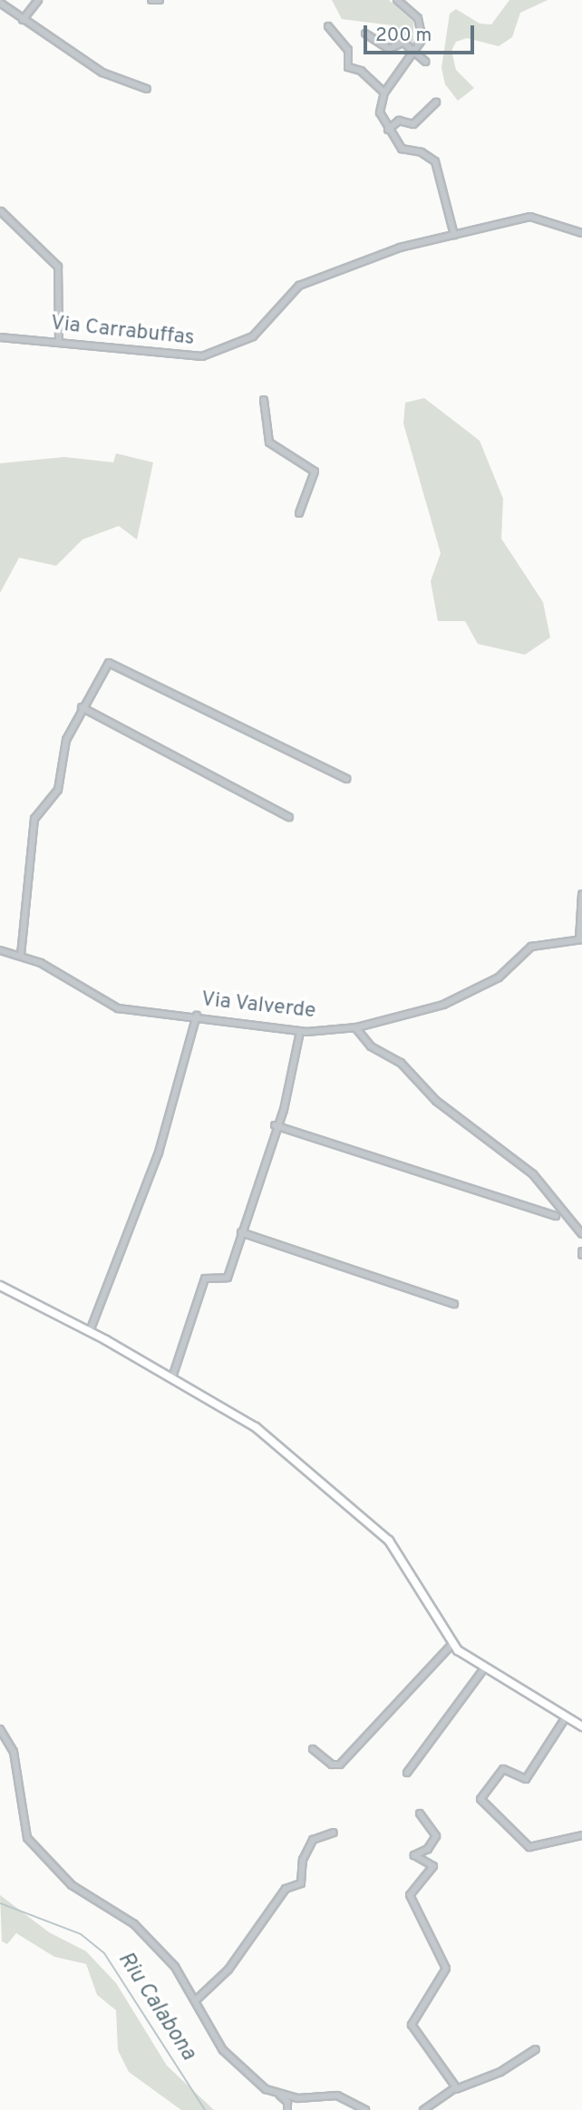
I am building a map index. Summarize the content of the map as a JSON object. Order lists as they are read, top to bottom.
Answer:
{
  "streets": {
    "street": ["Via Carrabuffas", "Via Valverde"]
  },
  "water": ["Riu Calabona"],
  "scale_bar": "200 m"
}
